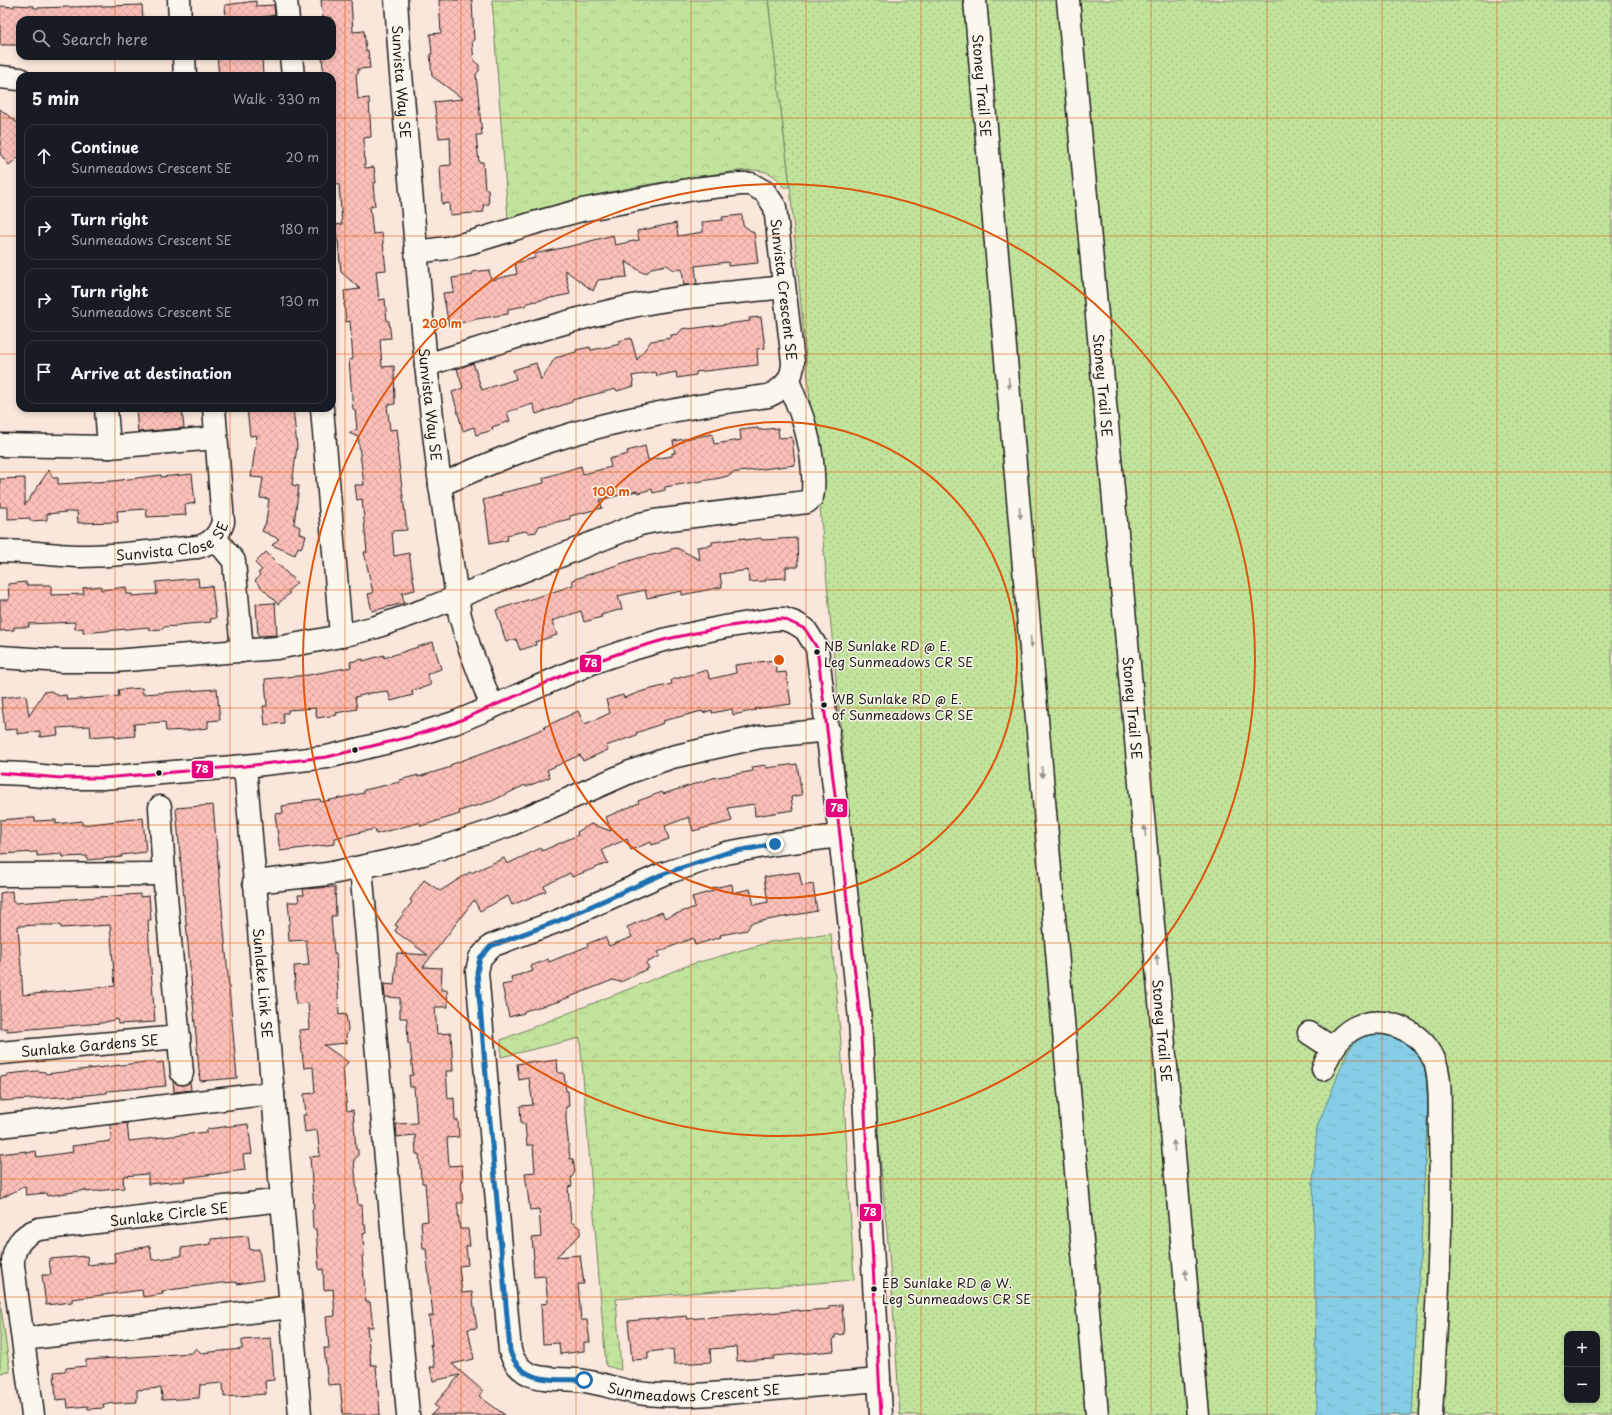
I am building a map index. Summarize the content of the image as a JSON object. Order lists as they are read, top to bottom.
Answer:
{
  "streets": {
    "main road": [
      "Sunvista Way SE",
      "Stoney Trail SE",
      "Sunvista Crescent SE",
      "Sunvista Close SE",
      "Sunlake Link SE",
      "Sunlake Gardens SE",
      "Sunlake Circle SE",
      "Sunmeadows Crescent SE"
    ]
  },
  "crossings": [
    ["Sunvista Way SE", "Sunvista Crescent SE"],
    ["Sunlake Link SE", "Sunlake Circle SE"]
  ],
  "places": ["NB Sunlake RD @ E. Leg Sunmeadows CR SE", "WB Sunlake RD @ E. of Sunmeadows CR SE", "EB Sunlake RD @ W. Leg Sunmeadows CR SE"],
  "lines": ["transit line 78"],
  "page": {
    "search": "Search here",
    "heading": ["5 min", "Walk · 330 m"],
    "list": [
      ["Continue", "Sunmeadows Crescent SE", "20 m"],
      ["Turn right", "Sunmeadows Crescent SE", "180 m"],
      ["Turn right", "Sunmeadows Crescent SE", "130 m"],
      "Arrive at destination"
    ],
    "map_buttons": ["+", "−"]
  },
  "rings": ["200 m", "100 m"]
}
